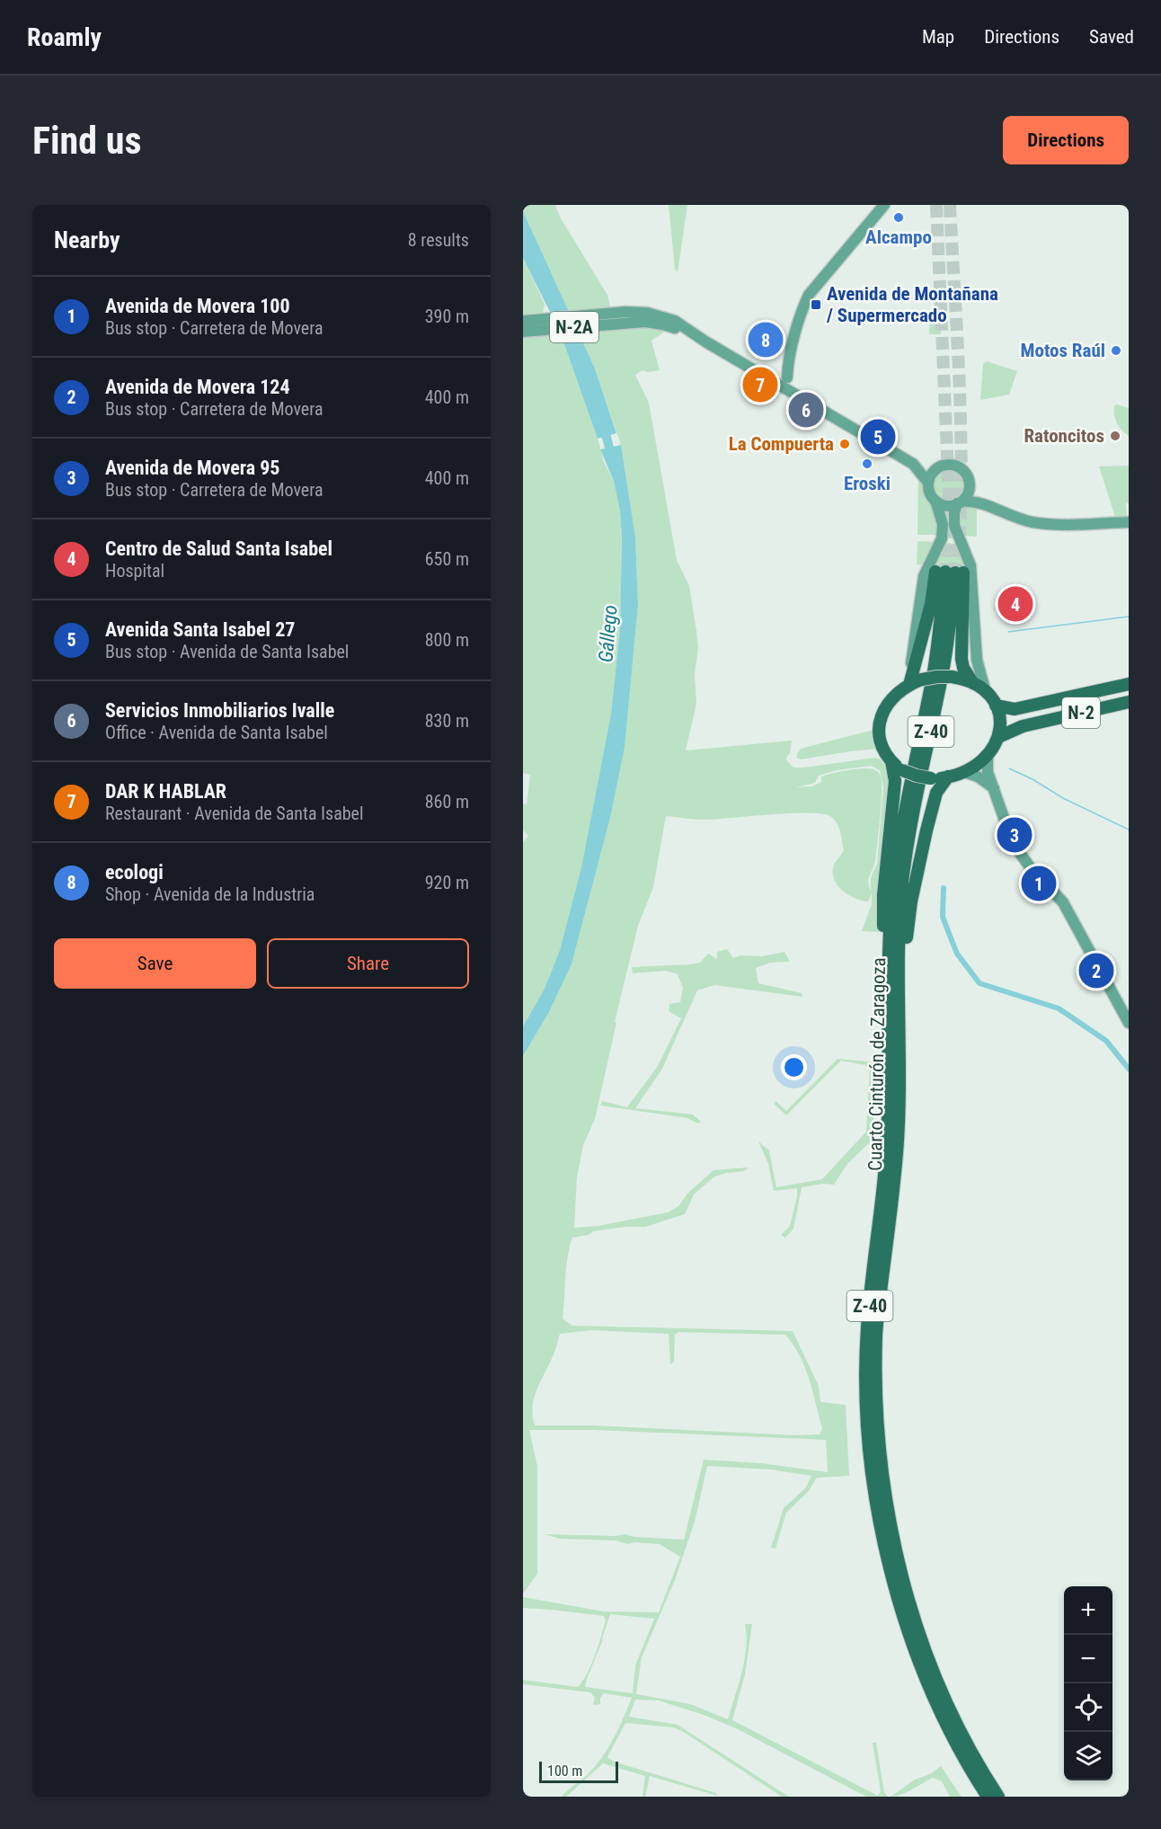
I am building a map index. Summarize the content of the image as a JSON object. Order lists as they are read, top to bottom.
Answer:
{
  "streets": {
    "highway": ["N-2", "Z-40", "Cuarto Cinturón de Zaragoza"],
    "main road": ["N-2A"]
  },
  "crossings": [
    ["Z-40", "Cuarto Cinturón de Zaragoza"]
  ],
  "water": ["Gállego"],
  "places": {
    "other": [
      "Alcampo",
      "Motos Raúl",
      "Ratoncitos",
      "La Compuerta",
      "Eroski"
    ],
    "transit": ["Avenida de Montañana / Supermercado"]
  },
  "scale_bar": "100 m",
  "page": {
    "header": "Roamly",
    "nav": ["Map", "Directions", "Saved"],
    "buttons": [
      "Directions",
      ["Save", "Share"]
    ],
    "title": "Find us",
    "heading": ["Nearby", "8 results"],
    "list": [
      {
        "mark": "1",
        "name": "Avenida de Movera 100",
        "note": "Bus stop · Carretera de Movera",
        "value": "390 m"
      },
      {
        "mark": "2",
        "name": "Avenida de Movera 124",
        "note": "Bus stop · Carretera de Movera",
        "value": "400 m"
      },
      {
        "mark": "3",
        "name": "Avenida de Movera 95",
        "note": "Bus stop · Carretera de Movera",
        "value": "400 m"
      },
      {
        "mark": "4",
        "name": "Centro de Salud Santa Isabel",
        "note": "Hospital",
        "value": "650 m"
      },
      {
        "mark": "5",
        "name": "Avenida Santa Isabel 27",
        "note": "Bus stop · Avenida de Santa Isabel",
        "value": "800 m"
      },
      {
        "mark": "6",
        "name": "Servicios Inmobiliarios Ivalle",
        "note": "Office · Avenida de Santa Isabel",
        "value": "830 m"
      },
      {
        "mark": "7",
        "name": "DAR K HABLAR",
        "note": "Restaurant · Avenida de Santa Isabel",
        "value": "860 m"
      },
      {
        "mark": "8",
        "name": "ecologi",
        "note": "Shop · Avenida de la Industria",
        "value": "920 m"
      }
    ],
    "pins": [
      "8",
      "7",
      "6",
      "5",
      "4",
      "3",
      "1",
      "2"
    ],
    "map_buttons": ["+", "−"],
    "scale": "100 m"
  }
}
